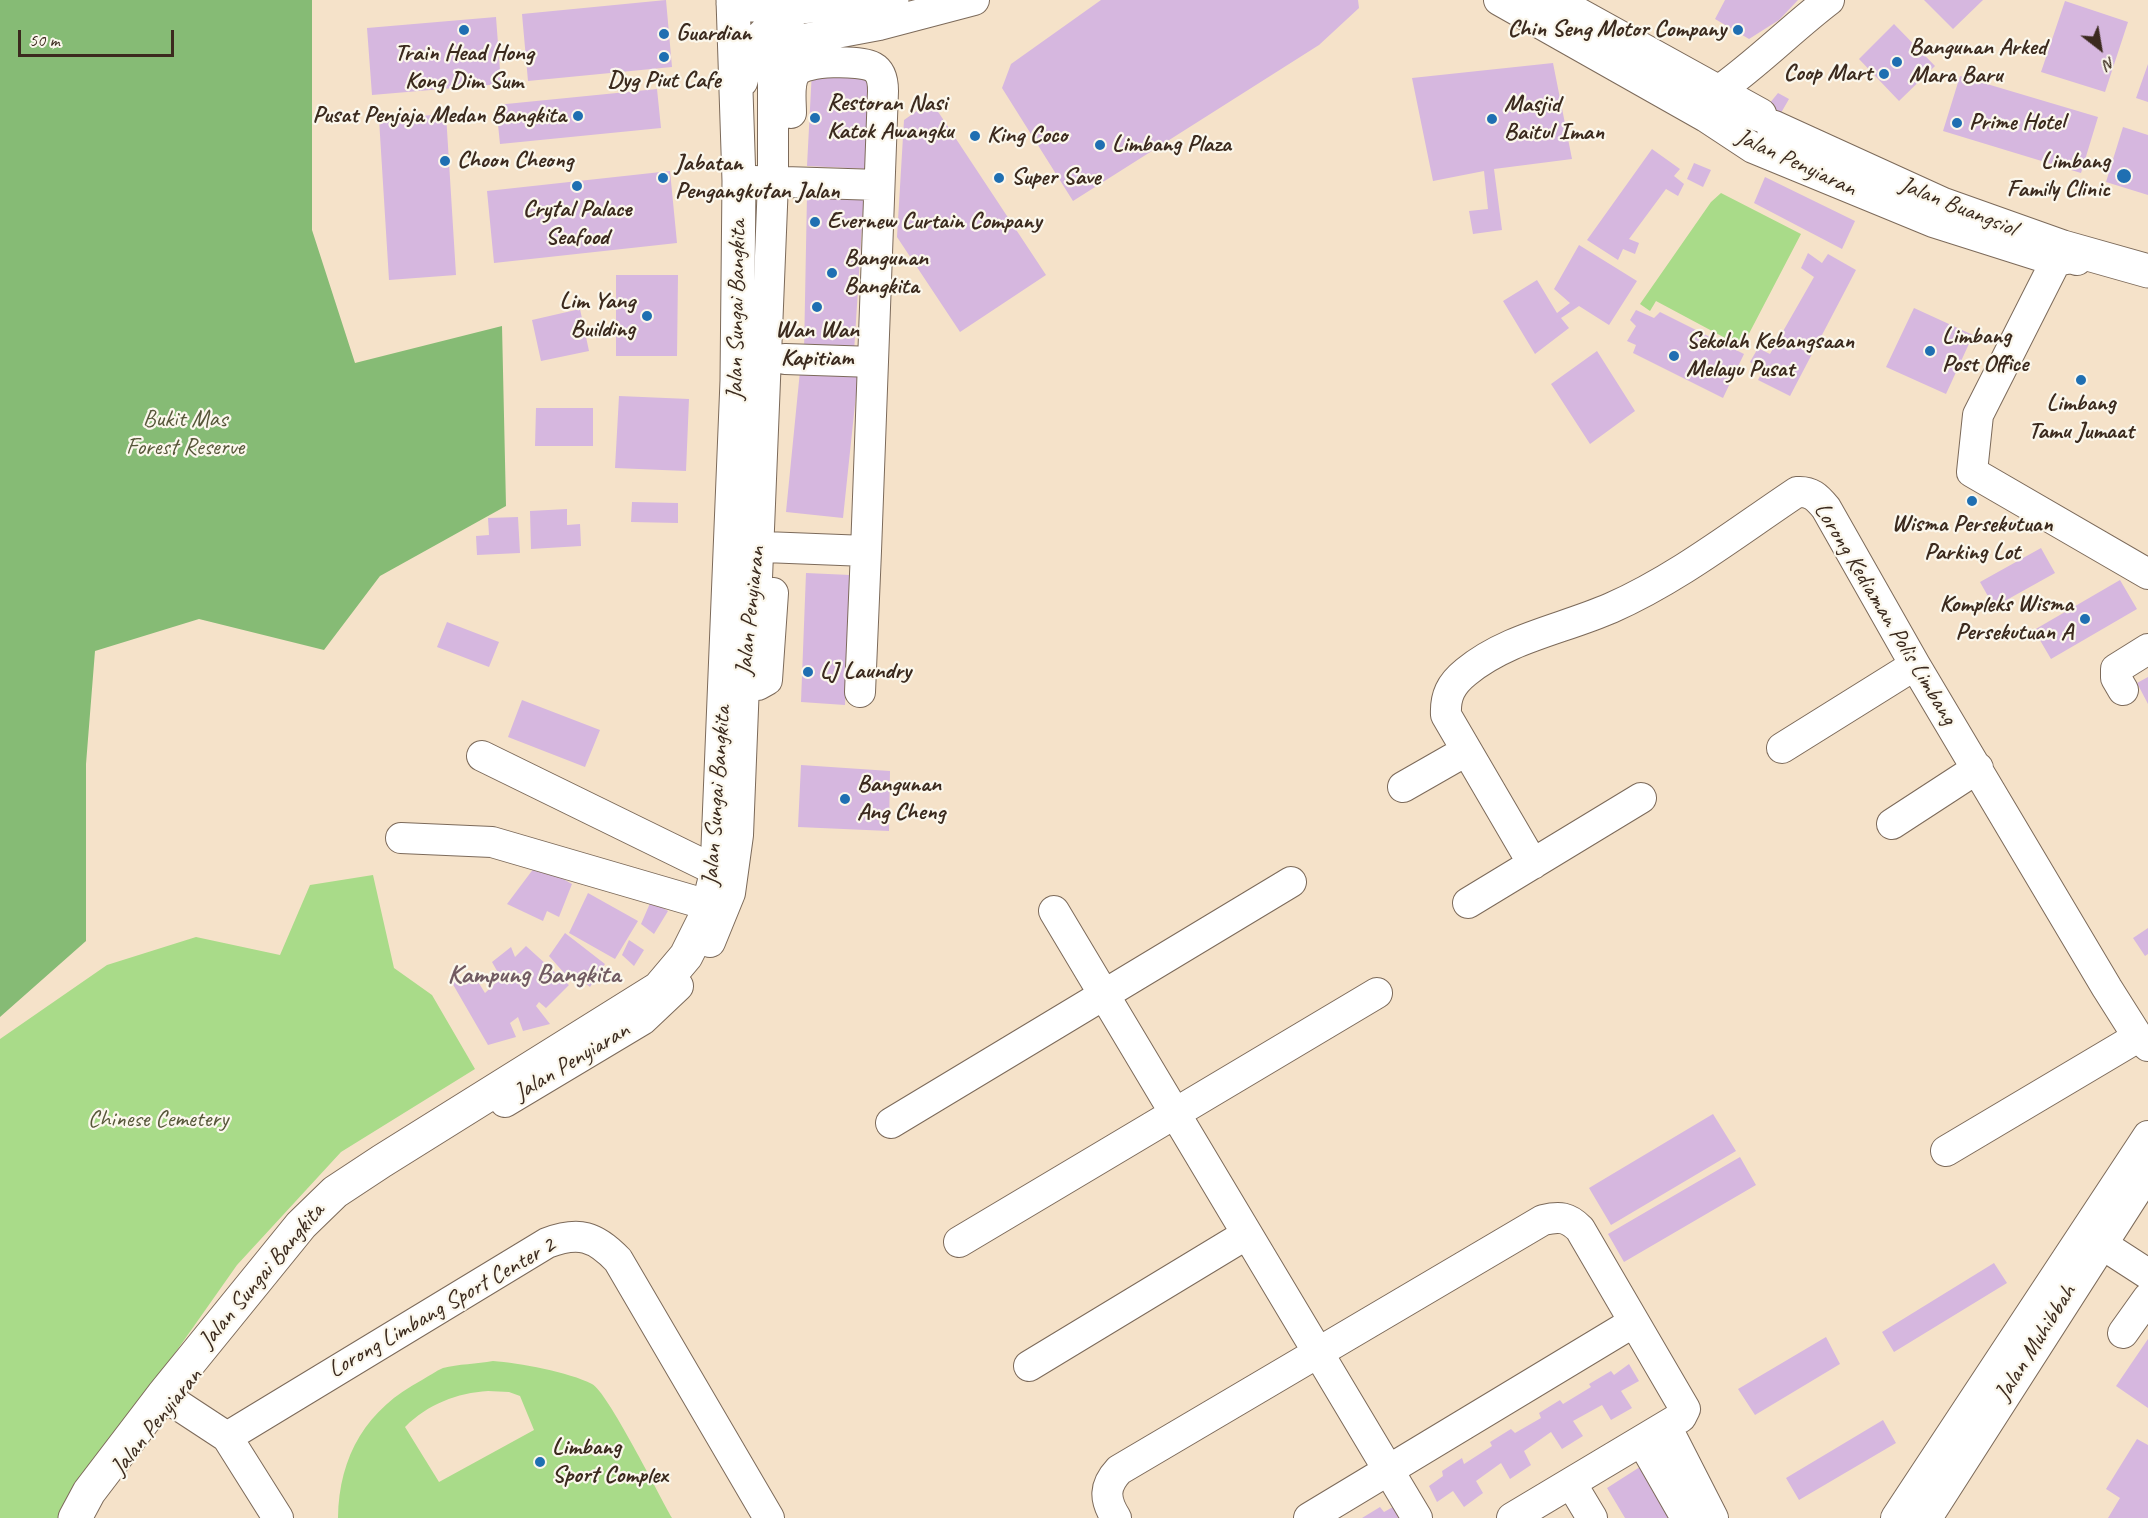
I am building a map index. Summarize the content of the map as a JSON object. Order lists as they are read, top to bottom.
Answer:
{
  "streets": {
    "main road": ["Jalan Buangsiol", "Jalan Sungai Bangkita", "Jalan Muhibbah"],
    "street": ["Jalan Penyiaran", "Lorong Kediaman Polis Limbang", "Lorong Limbang Sport Center 2"]
  },
  "crossings": [
    ["Jalan Penyiaran", "Jalan Buangsiol"],
    ["Jalan Penyiaran", "Jalan Sungai Bangkita"]
  ],
  "districts": ["Kampung Bangkita"],
  "parks": ["Bukit Mas Forest Reserve", "Chinese Cemetery"],
  "places": [
    "Train Head Hong Kong Dim Sum",
    "Chin Seng Motor Company",
    "Guardian",
    "Dyg Piut Cafe",
    "Bangunan Arked Mara Baru",
    "Coop Mart",
    "Pusat Penjaja Medan Bangkita",
    "Restoran Nasi Katok Awangku",
    "Masjid Baitul Iman",
    "Prime Hotel",
    "King Coco",
    "Limbang Plaza",
    "Choon Cheong",
    "Limbang Family Clinic",
    "Jabatan Pengangkutan Jalan",
    "Super Save",
    "Crytal Palace Seafood",
    "Evernew Curtain Company",
    "Bangunan Bangkita",
    "Wan Wan Kapitiam",
    "Lim Yang Building",
    "Limbang Post Office",
    "Sekolah Kebangsaan Melayu Pusat",
    "Limbang Tamu Jumaat",
    "Wisma Persekutuan Parking Lot",
    "Kompleks Wisma Persekutuan A",
    "LJ Laundry",
    "Bangunan Ang Cheng",
    "Limbang Sport Complex"
  ],
  "scale_bar": "50 m",
  "north": "bottom right"
}
